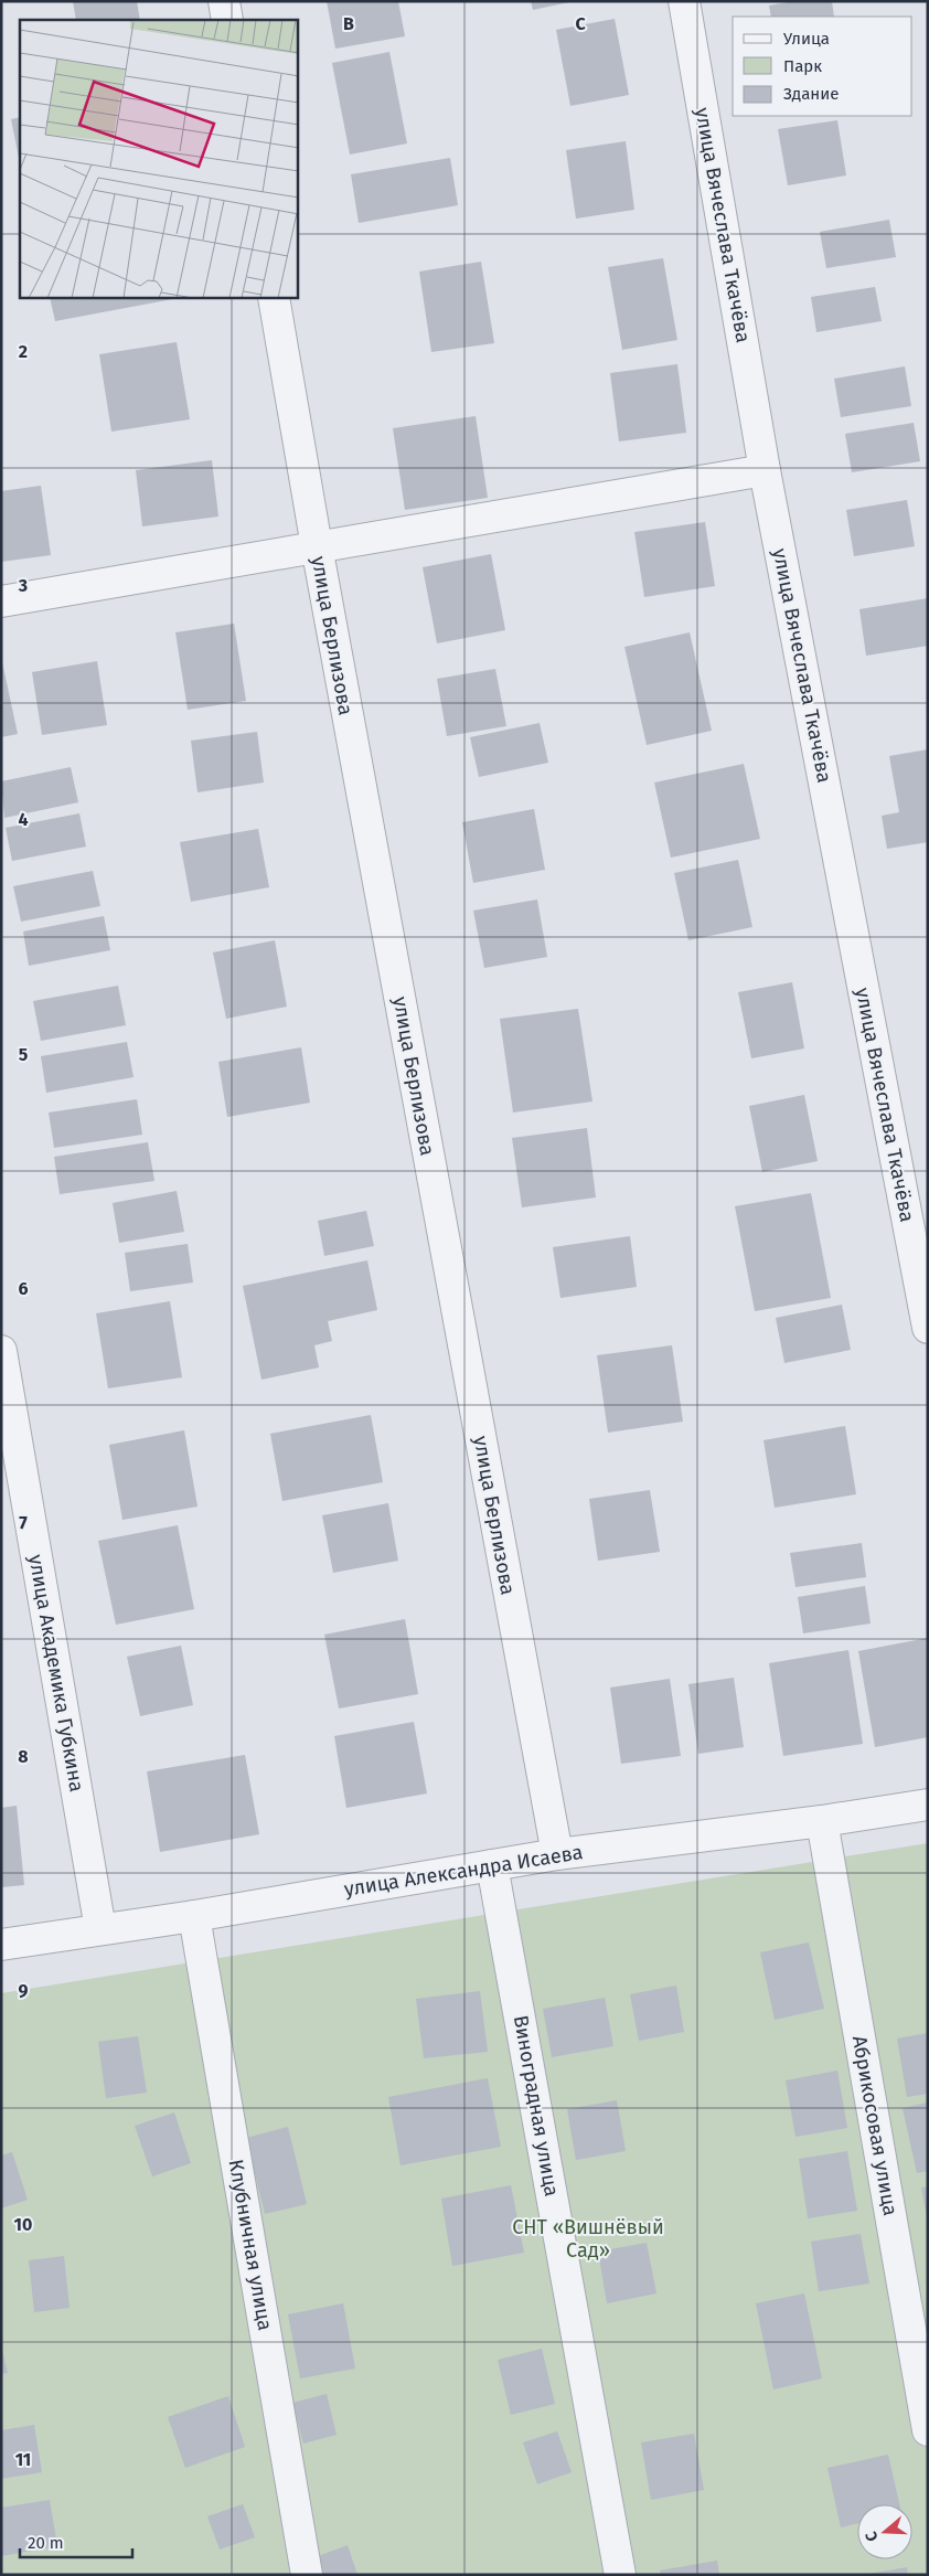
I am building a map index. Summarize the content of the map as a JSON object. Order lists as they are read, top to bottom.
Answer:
{
  "streets": {
    "street": [
      "улица Вячеслава Ткачёва",
      "улица Берлизова",
      "улица Академика Губкина",
      "улица Александра Исаева",
      "Виноградная улица",
      "Абрикосовая улица",
      "Клубничная улица"
    ]
  },
  "crossings": [
    ["улица Берлизова", "улица Александра Исаева"],
    ["улица Академика Губкина", "улица Александра Исаева"],
    ["улица Александра Исаева", "Виноградная улица"],
    ["улица Александра Исаева", "Абрикосовая улица"],
    ["улица Александра Исаева", "Клубничная улица"]
  ],
  "parks": ["СНТ «Вишнёвый Cад»"],
  "legend": ["Улица", "Парк", "Здание"],
  "scale_bar": "20 m",
  "north": "left",
  "grid": {
    "columns": ["B", "C"],
    "rows": [
      "2",
      "3",
      "4",
      "5",
      "6",
      "7",
      "8",
      "9",
      "10",
      "11"
    ]
  }
}
